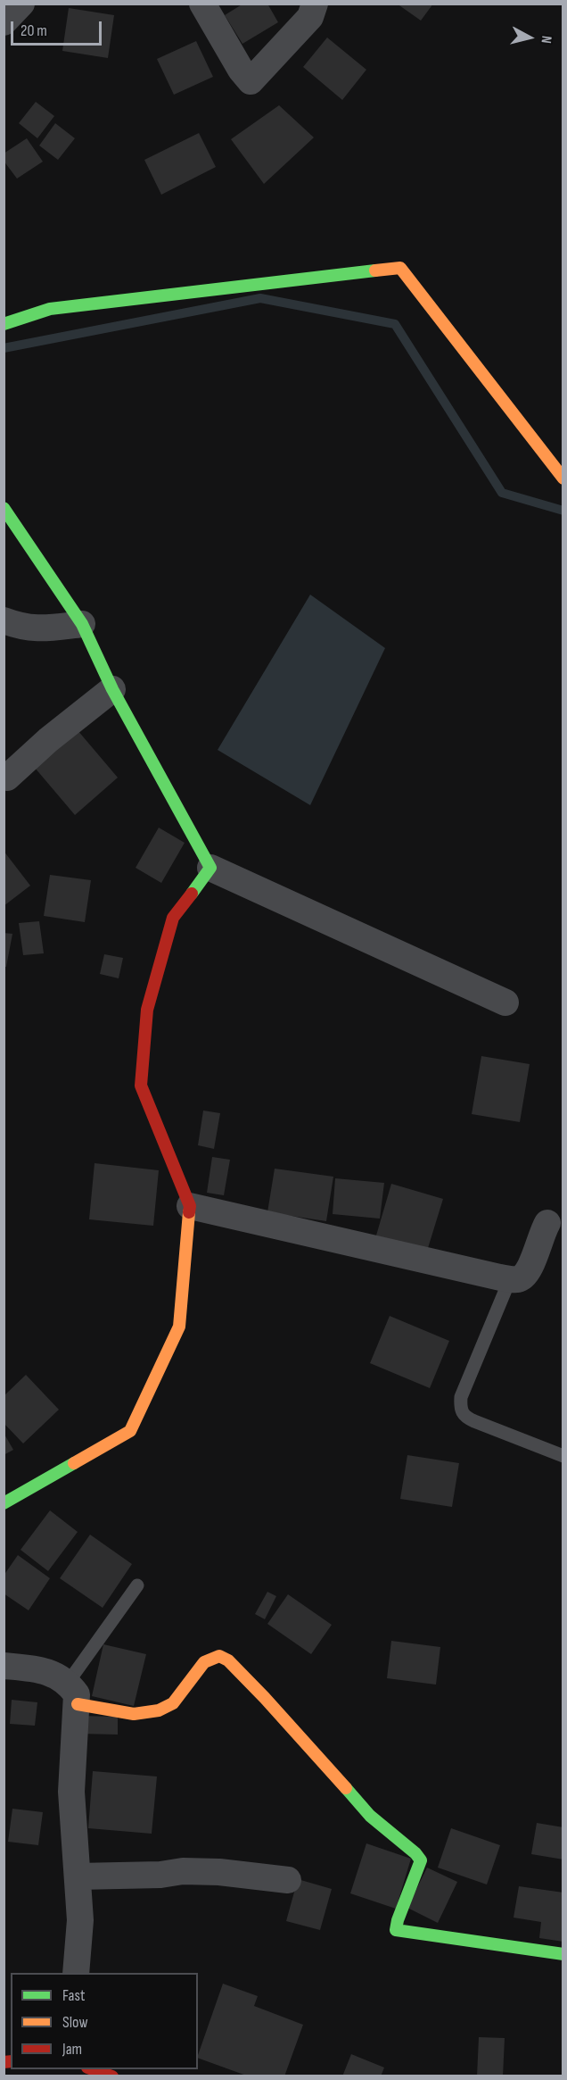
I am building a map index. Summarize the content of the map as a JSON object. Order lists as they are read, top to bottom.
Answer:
{
  "legend": ["Fast", "Slow", "Jam"],
  "scale_bar": "20 m",
  "north": "right"
}
